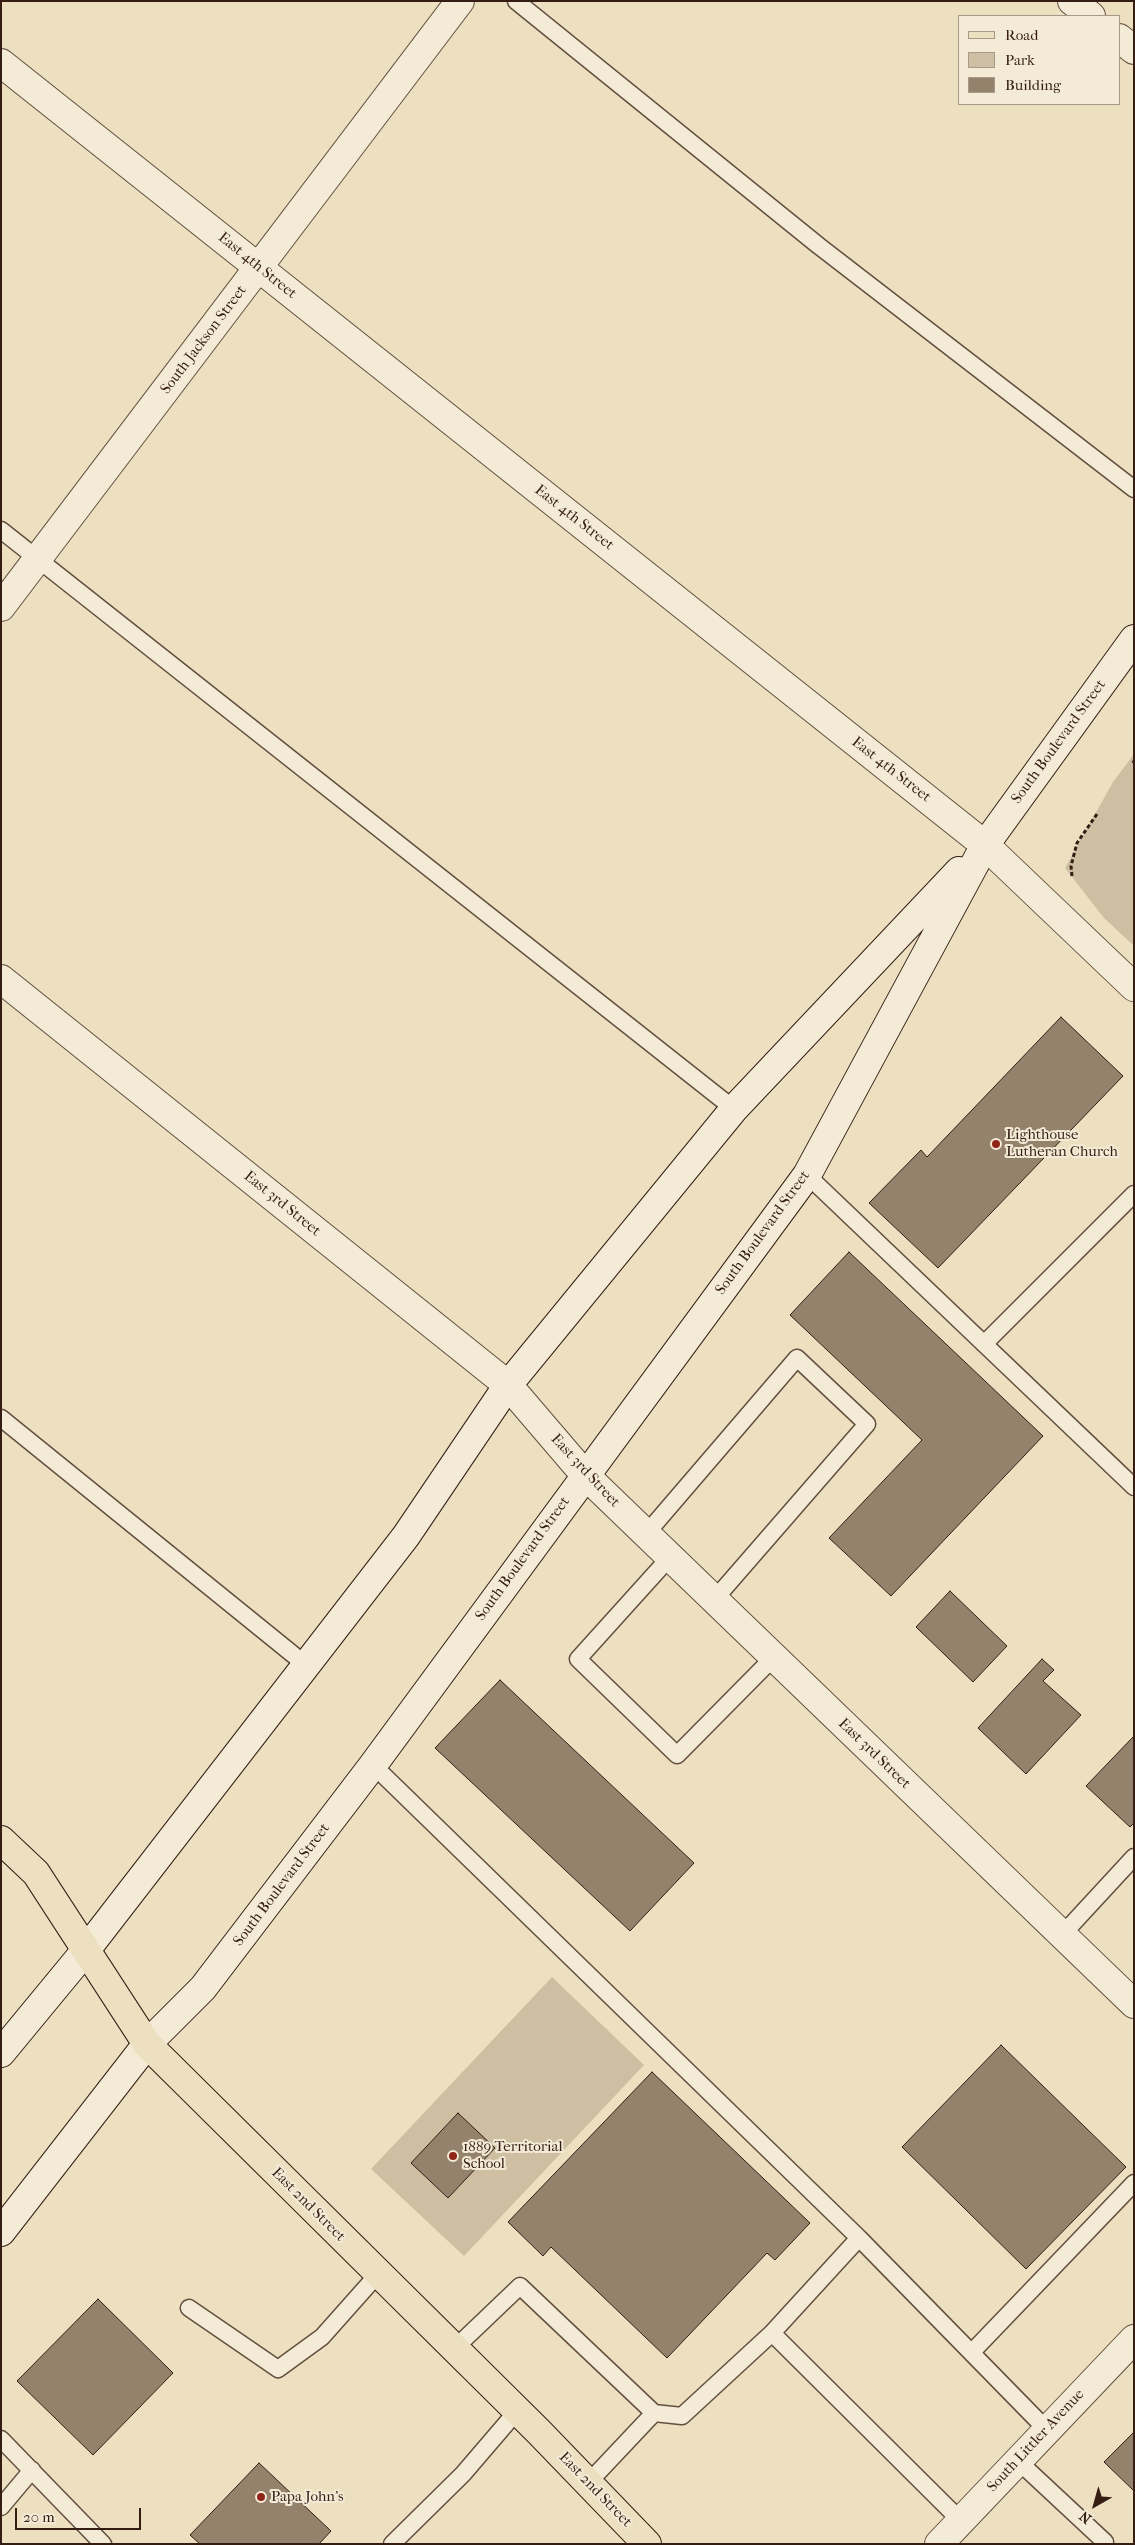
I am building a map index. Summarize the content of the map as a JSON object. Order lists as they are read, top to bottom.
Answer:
{
  "streets": {
    "main road": ["East 2nd Street"],
    "street": [
      "East 4th Street",
      "South Jackson Street",
      "South Boulevard Street",
      "East 3rd Street",
      "South Littler Avenue"
    ]
  },
  "crossings": [
    ["East 4th Street", "South Jackson Street"],
    ["East 4th Street", "South Boulevard Street"],
    ["South Boulevard Street", "East 3rd Street"],
    ["South Boulevard Street", "East 2nd Street"]
  ],
  "places": ["Lighthouse Lutheran Church", "1889 Territorial School", "Papa John's"],
  "legend": ["Road", "Park", "Building"],
  "scale_bar": "20 m",
  "north": "bottom left"
}
